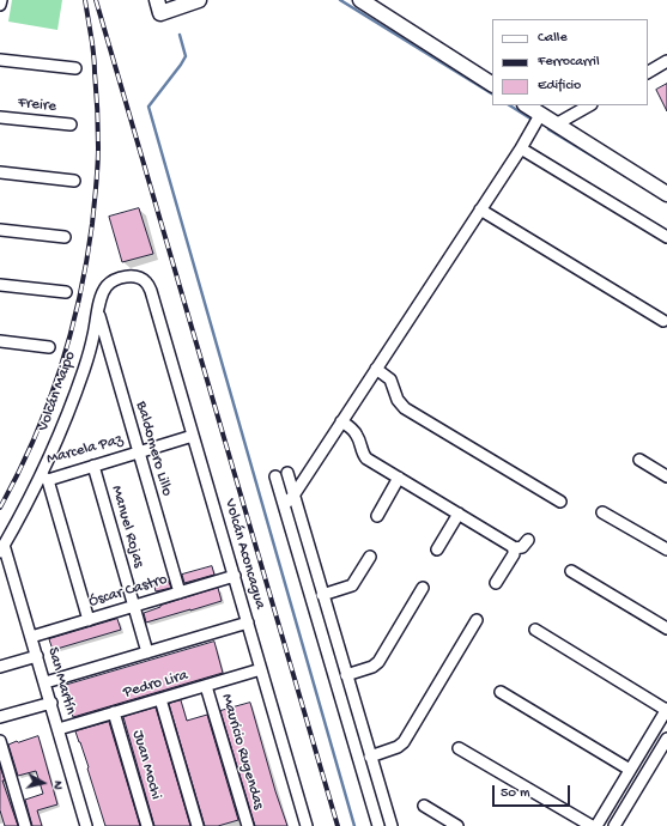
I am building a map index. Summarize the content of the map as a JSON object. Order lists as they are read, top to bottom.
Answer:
{
  "streets": {
    "street": [
      "Freire",
      "Volcán Maipo",
      "Baldomero Lillo",
      "Marcela Paz",
      "Manuel Rojas",
      "Volcán Aconcagua",
      "Óscar Castro",
      "San Martín",
      "Pedro Lira",
      "Mauricio Rugendas",
      "Juan Mochi"
    ]
  },
  "crossings": [
    ["Volcán Maipo", "Baldomero Lillo"],
    ["Volcán Maipo", "Marcela Paz"],
    ["Volcán Maipo", "Volcán Aconcagua"],
    ["Volcán Maipo", "San Martín"],
    ["Baldomero Lillo", "Marcela Paz"],
    ["Baldomero Lillo", "Óscar Castro"],
    ["Marcela Paz", "Manuel Rojas"],
    ["Marcela Paz", "Volcán Aconcagua"],
    ["Manuel Rojas", "Óscar Castro"],
    ["Volcán Aconcagua", "Óscar Castro"],
    ["Volcán Aconcagua", "Pedro Lira"],
    ["Óscar Castro", "San Martín"],
    ["San Martín", "Pedro Lira"],
    ["Pedro Lira", "Mauricio Rugendas"],
    ["Pedro Lira", "Juan Mochi"]
  ],
  "legend": ["Calle", "Ferrocarril", "Edificio"],
  "scale_bar": "50 m",
  "north": "right"
}
